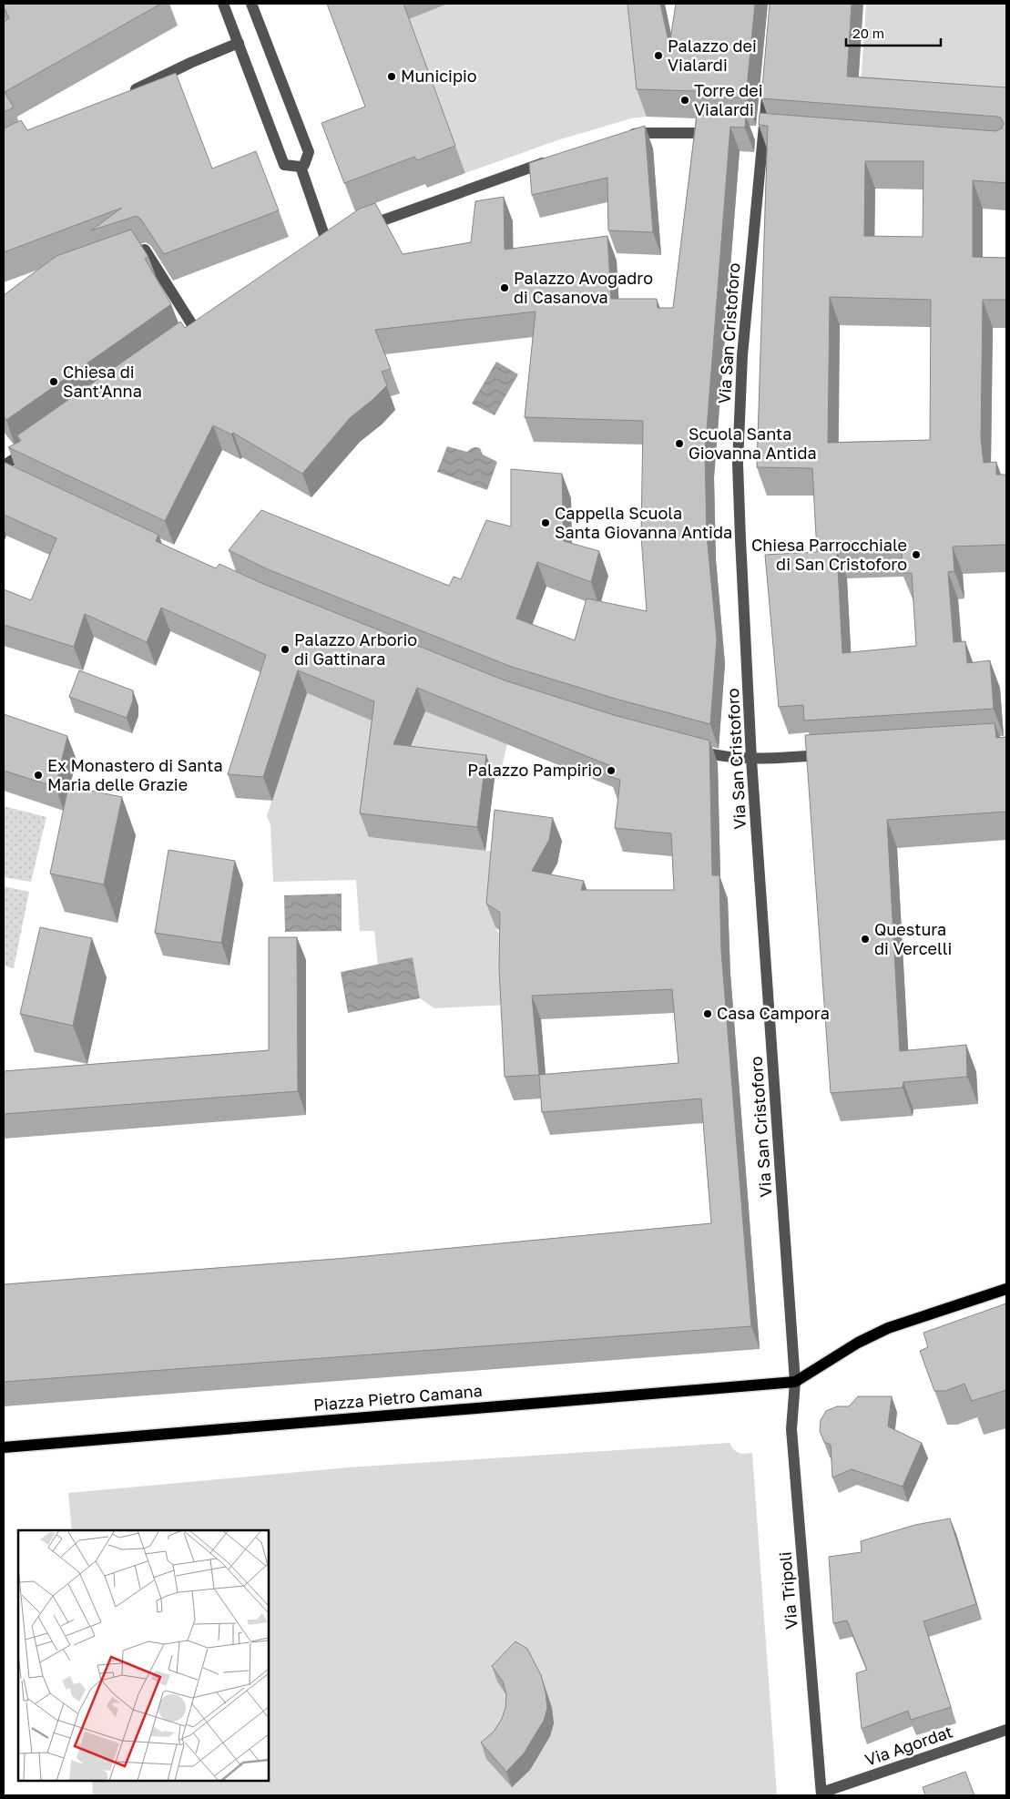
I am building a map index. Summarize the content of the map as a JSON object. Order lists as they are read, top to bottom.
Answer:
{
  "streets": {
    "main road": ["Piazza Pietro Camana"],
    "street": ["Via San Cristoforo", "Via Tripoli", "Via Agordat"]
  },
  "crossings": [
    ["Via San Cristoforo", "Piazza Pietro Camana"],
    ["Via San Cristoforo", "Via Tripoli"],
    ["Piazza Pietro Camana", "Via Tripoli"],
    ["Via Tripoli", "Via Agordat"]
  ],
  "places": [
    "Palazzo dei Vialardi",
    "Municipio",
    "Torre dei Vialardi",
    "Palazzo Avogadro di Casanova",
    "Chiesa di Sant'Anna",
    "Scuola Santa Giovanna Antida",
    "Cappella Scuola Santa Giovanna Antida",
    "Chiesa Parrocchiale di San Cristoforo",
    "Palazzo Arborio di Gattinara",
    "Palazzo Pampirio",
    "Ex Monastero di Santa Maria delle Grazie",
    "Questura di Vercelli",
    "Casa Campora"
  ],
  "scale_bar": "20 m"
}
